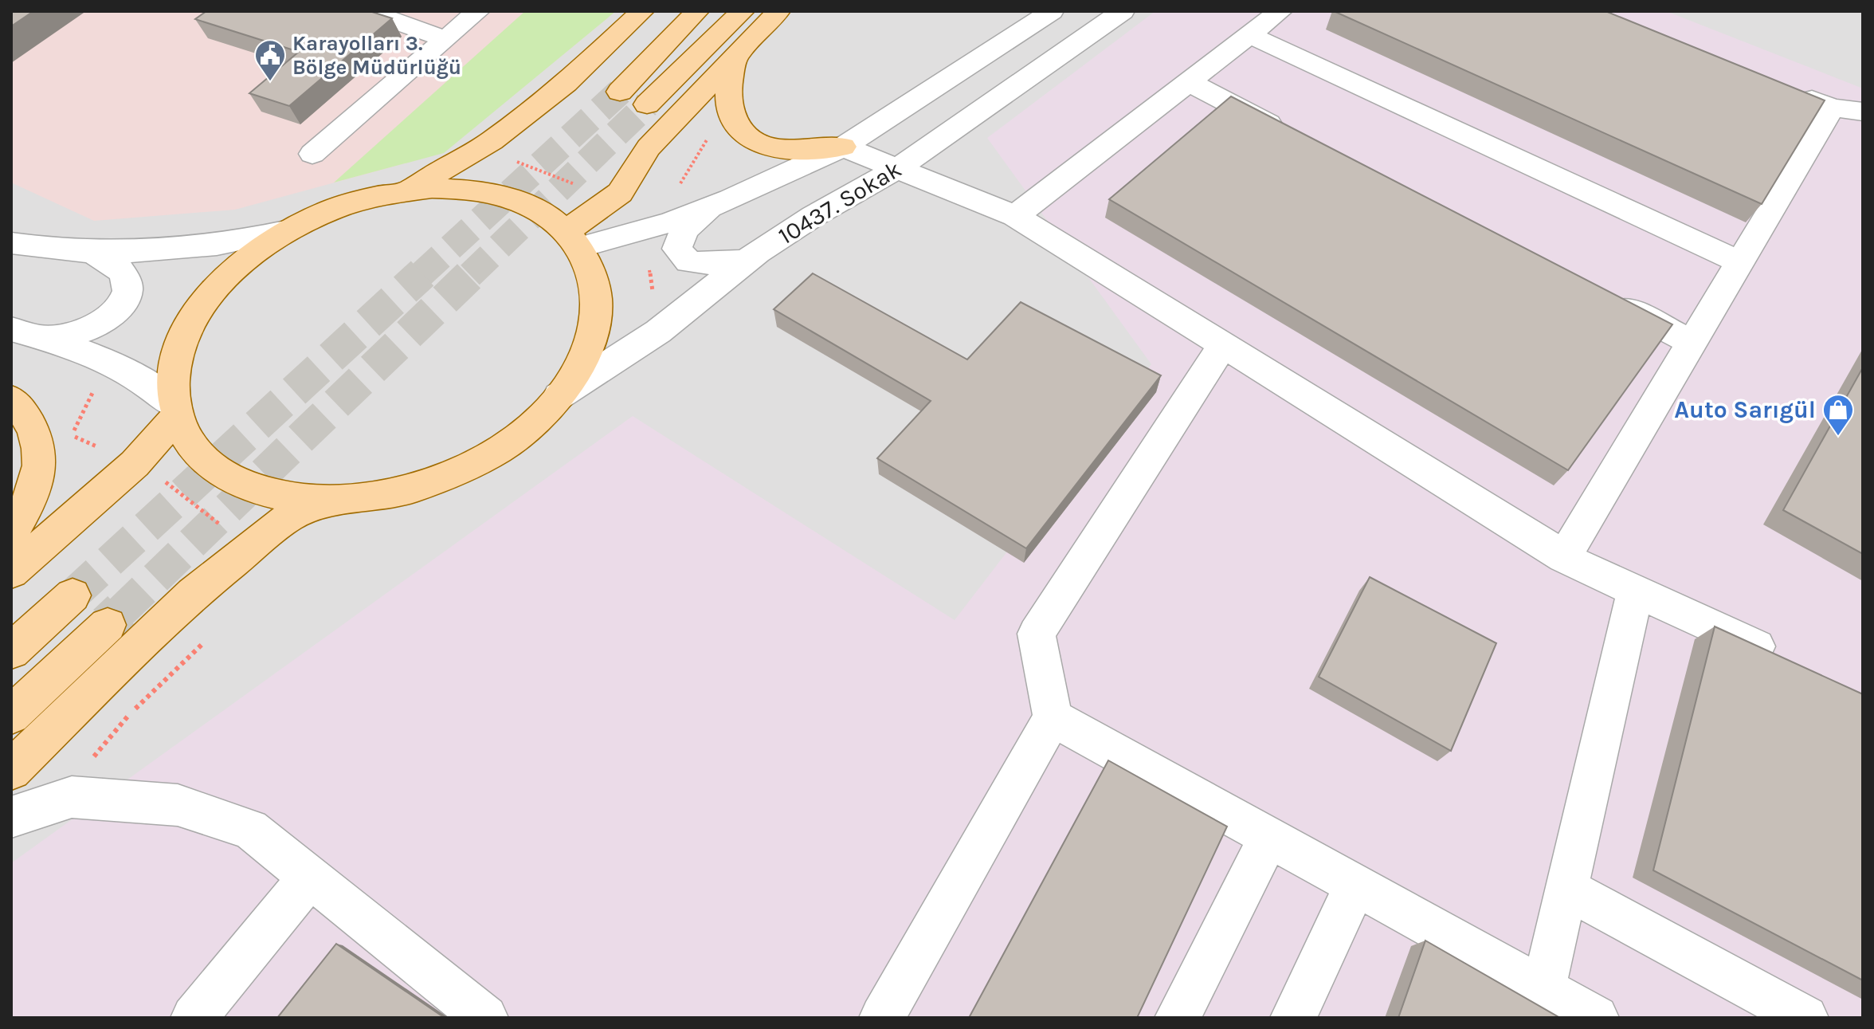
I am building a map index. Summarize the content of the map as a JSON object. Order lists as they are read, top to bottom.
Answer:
{
  "streets": {
    "street": ["10437. Sokak"]
  },
  "places": {
    "public building": ["Karayolları 3. Bölge Müdürlüğü"],
    "shop": ["Auto Sarıgül"]
  }
}
